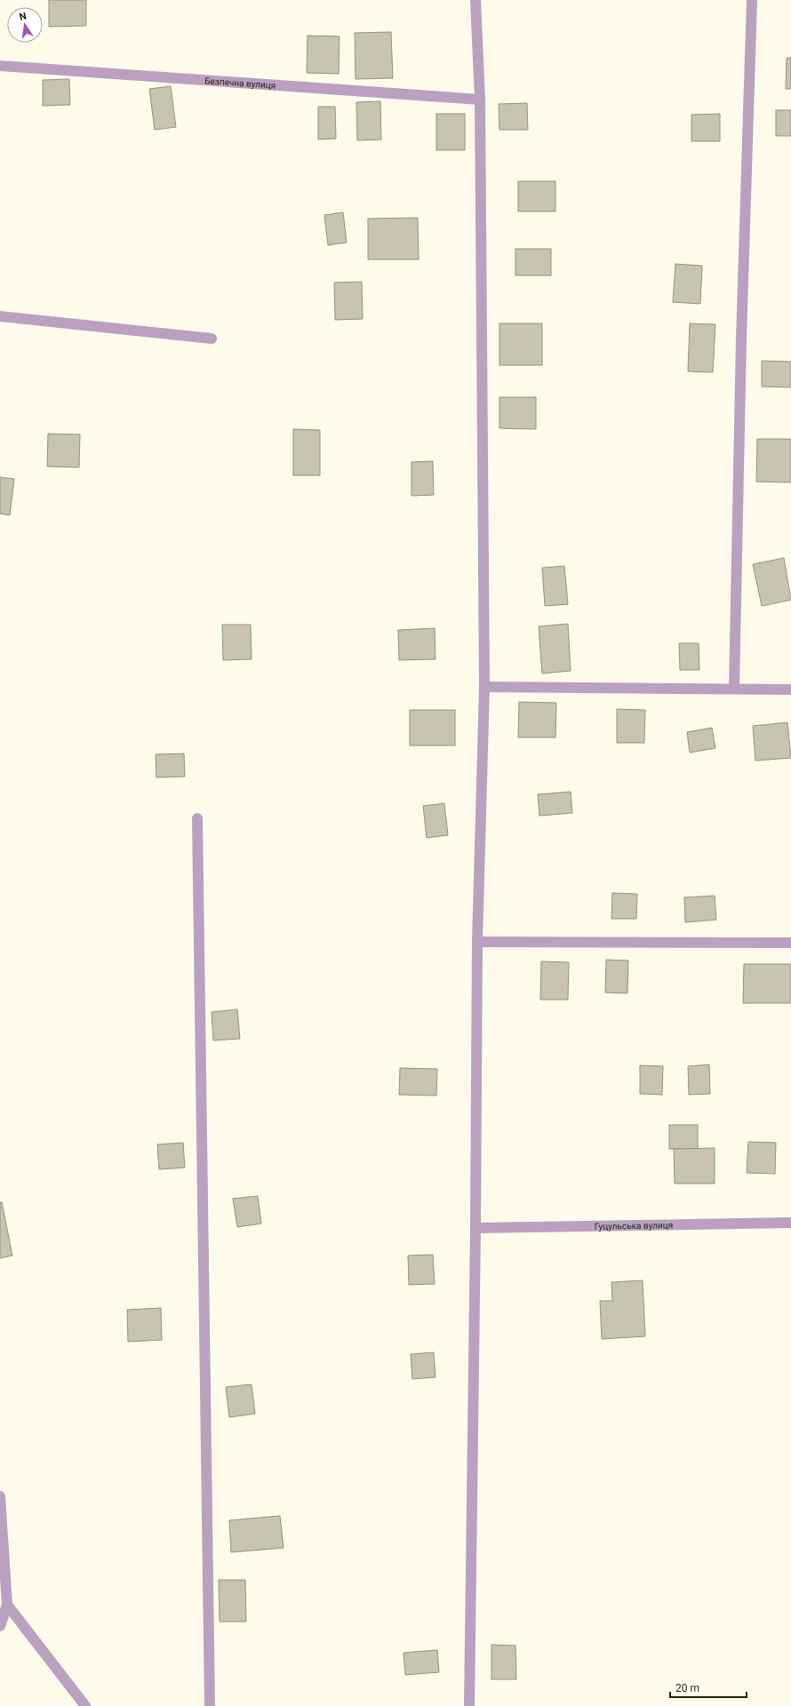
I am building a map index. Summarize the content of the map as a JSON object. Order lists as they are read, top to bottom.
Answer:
{
  "streets": {
    "street": ["Безпечна вулиця", "Гуцульська вулиця"]
  },
  "scale_bar": "20 m",
  "north": "top"
}
